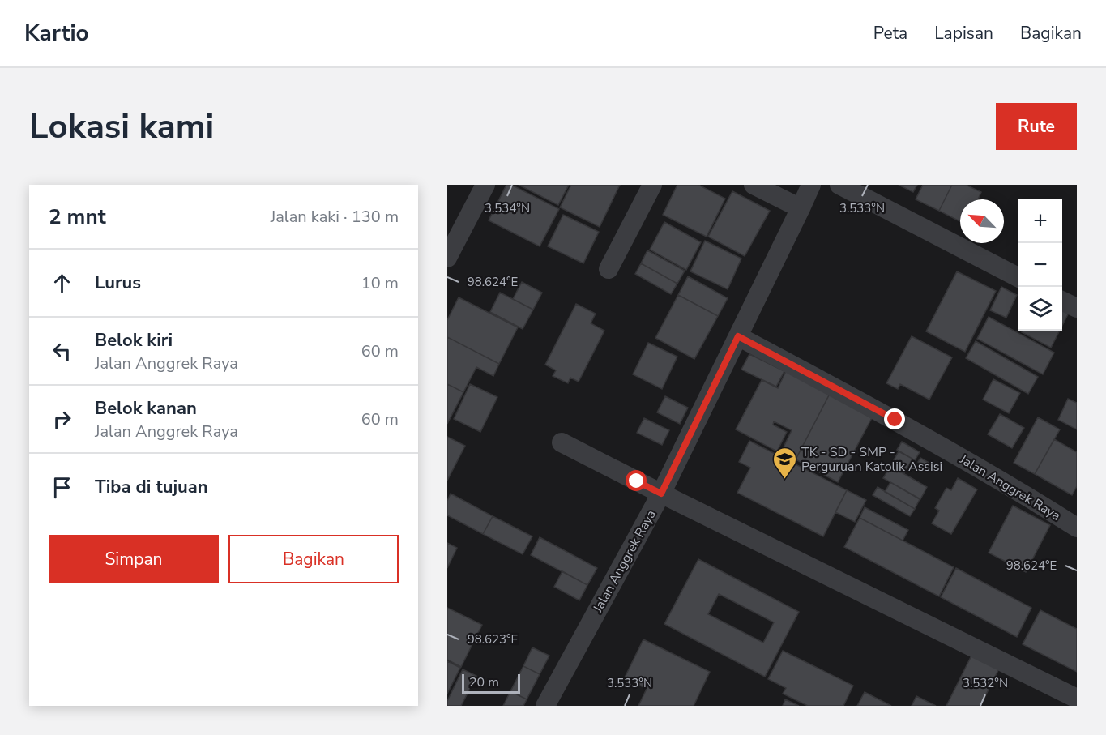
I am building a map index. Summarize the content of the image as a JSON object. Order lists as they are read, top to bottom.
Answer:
{
  "streets": {
    "street": ["Jalan Anggrek Raya"]
  },
  "places": {
    "school or university": ["TK - SD - SMP - Perguruan Katolik Assisi"]
  },
  "scale_bar": "20 m",
  "north": "top left",
  "page": {
    "header": "Kartio",
    "nav": ["Peta", "Lapisan", "Bagikan"],
    "buttons": [
      "Rute",
      ["Simpan", "Bagikan"]
    ],
    "title": "Lokasi kami",
    "heading": ["2 mnt", "Jalan kaki · 130 m"],
    "map_buttons": ["+", "−"],
    "list": [
      ["Lurus", "10 m"],
      ["Belok kiri", "Jalan Anggrek Raya", "60 m"],
      ["Belok kanan", "Jalan Anggrek Raya", "60 m"],
      "Tiba di tujuan"
    ],
    "scale": "20 m"
  },
  "coordinates": [
    "3.534°N",
    "3.533°N",
    "98.624°E",
    "98.623°E",
    "3.532°N"
  ]
}
